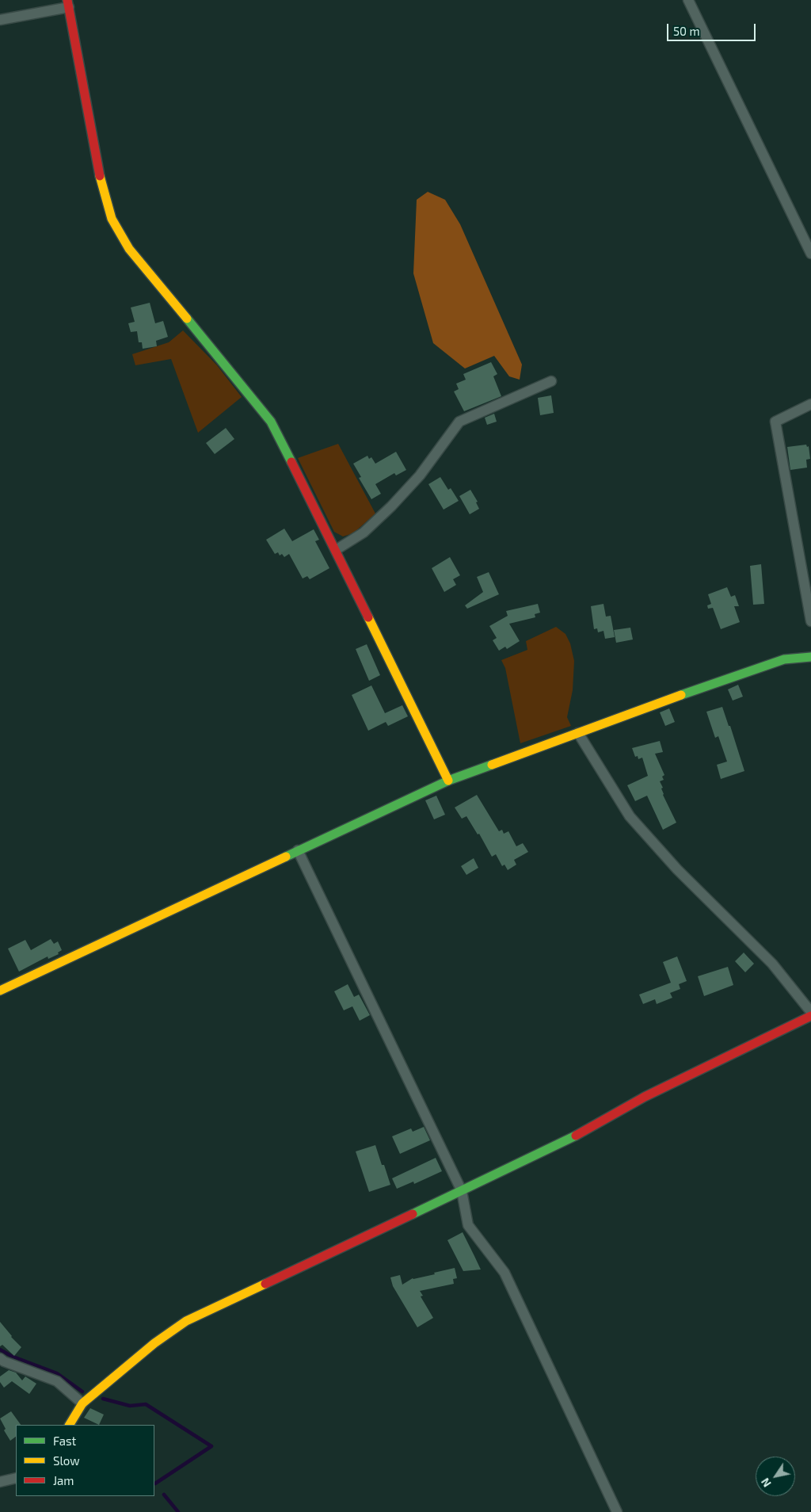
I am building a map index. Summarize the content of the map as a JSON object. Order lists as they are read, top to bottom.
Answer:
{
  "legend": ["Fast", "Slow", "Jam"],
  "scale_bar": "50 m",
  "north": "bottom left"
}
